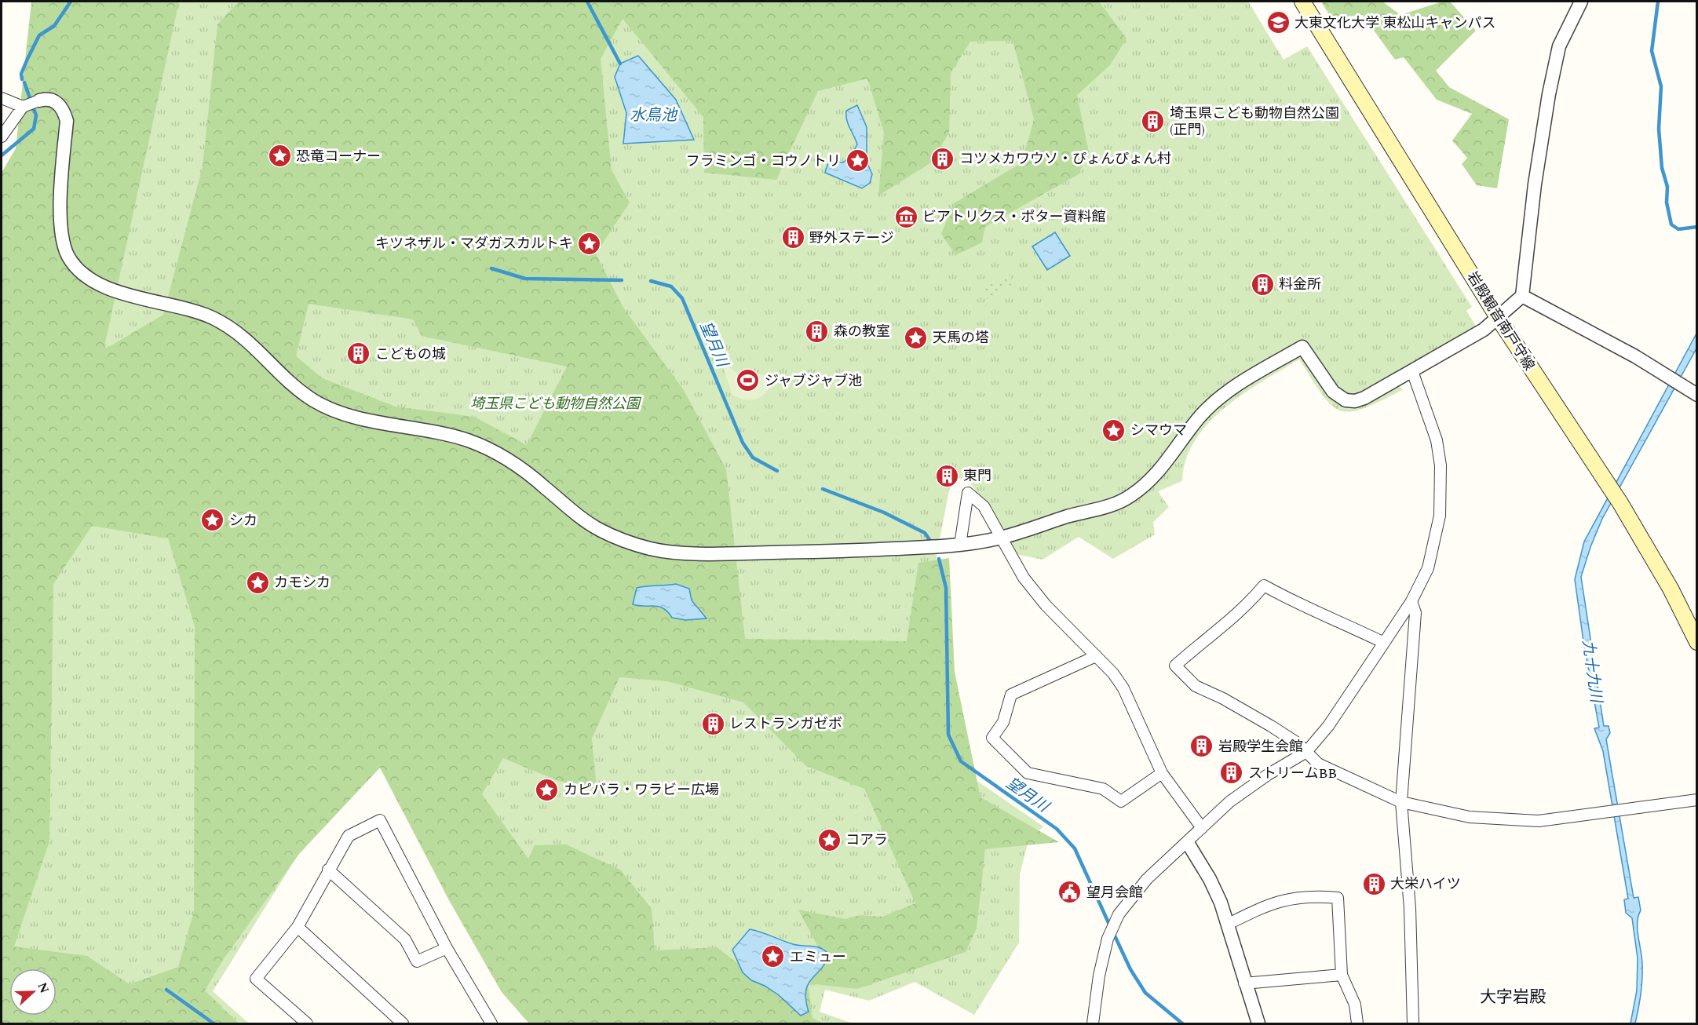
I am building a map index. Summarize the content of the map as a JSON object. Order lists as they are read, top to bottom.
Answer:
{
  "streets": {
    "main road": ["岩殿観音南戸守線"]
  },
  "districts": ["大字岩殿"],
  "water": ["水鳥池", "望月川", "九十九川"],
  "parks": ["埼玉県こども動物自然公園"],
  "places": {
    "school or university": ["大東文化大学 東松山キャンパス"],
    "building": [
      "埼玉県こども動物自然公園 (正門)",
      "コツメカワウソ・ぴょんぴょん村",
      "野外ステージ",
      "料金所",
      "森の教室",
      "こどもの城",
      "東門",
      "レストランガゼボ",
      "岩殿学生会館",
      "ストリームBB",
      "大栄ハイツ"
    ],
    "place": [
      "恐竜コーナー",
      "フラミンゴ・コウノトリ",
      "キツネザル・マダガスカルトキ",
      "天馬の塔",
      "シマウマ",
      "シカ",
      "カモシカ",
      "カピバラ・ワラビー広場",
      "コアラ",
      "エミュー"
    ],
    "museum": ["ビアトリクス・ポター資料館"],
    "sports": ["ジャブジャブ池"],
    "public building": ["望月会館"]
  },
  "north": "right"
}
